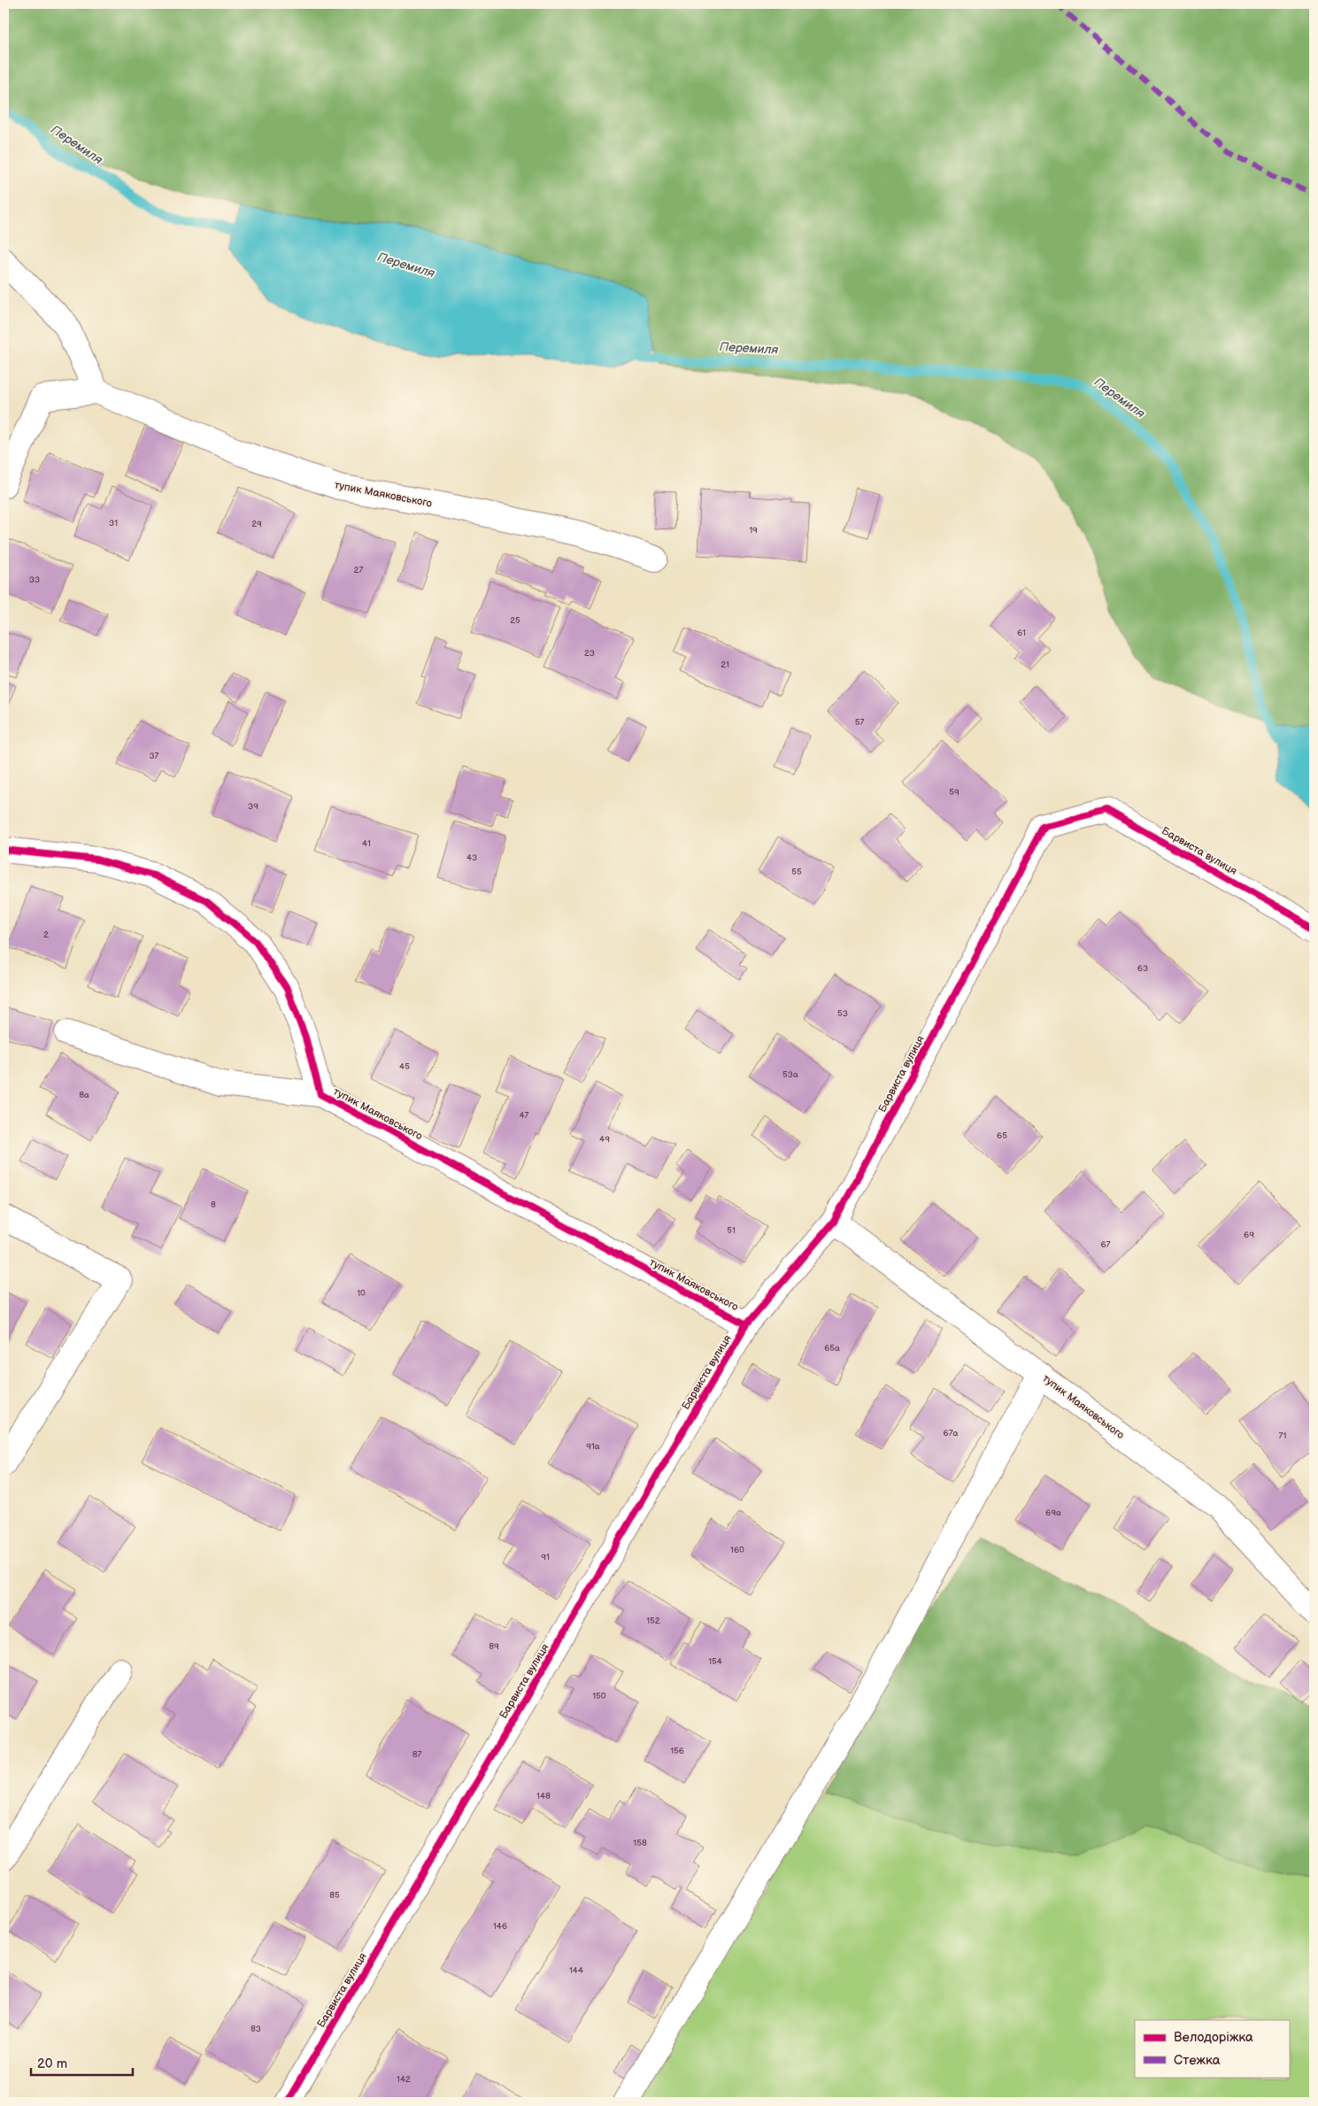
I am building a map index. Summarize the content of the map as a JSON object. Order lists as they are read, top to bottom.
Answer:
{
  "streets": {
    "street": ["тупик Маяковського", "Барвиста вулиця"]
  },
  "crossings": [
    ["тупик Маяковського", "Барвиста вулиця"]
  ],
  "water": ["Перемиля"],
  "house_numbers": [
    "31",
    "29",
    "19",
    "27",
    "33",
    "25",
    "61",
    "23",
    "21",
    "57",
    "37",
    "59",
    "39",
    "41",
    "43",
    "55",
    "2",
    "63",
    "53",
    "45",
    "53а",
    "8а",
    "47",
    "65",
    "49",
    "8",
    "51",
    "69",
    "67",
    "10",
    "65а",
    "67а",
    "71",
    "91а",
    "69а",
    "160",
    "91",
    "152",
    "89",
    "154",
    "150",
    "156",
    "87",
    "148",
    "158",
    "85",
    "146",
    "144",
    "83",
    "142"
  ],
  "legend": ["Велодоріжка", "Стежка"],
  "scale_bar": "20 m"
}
